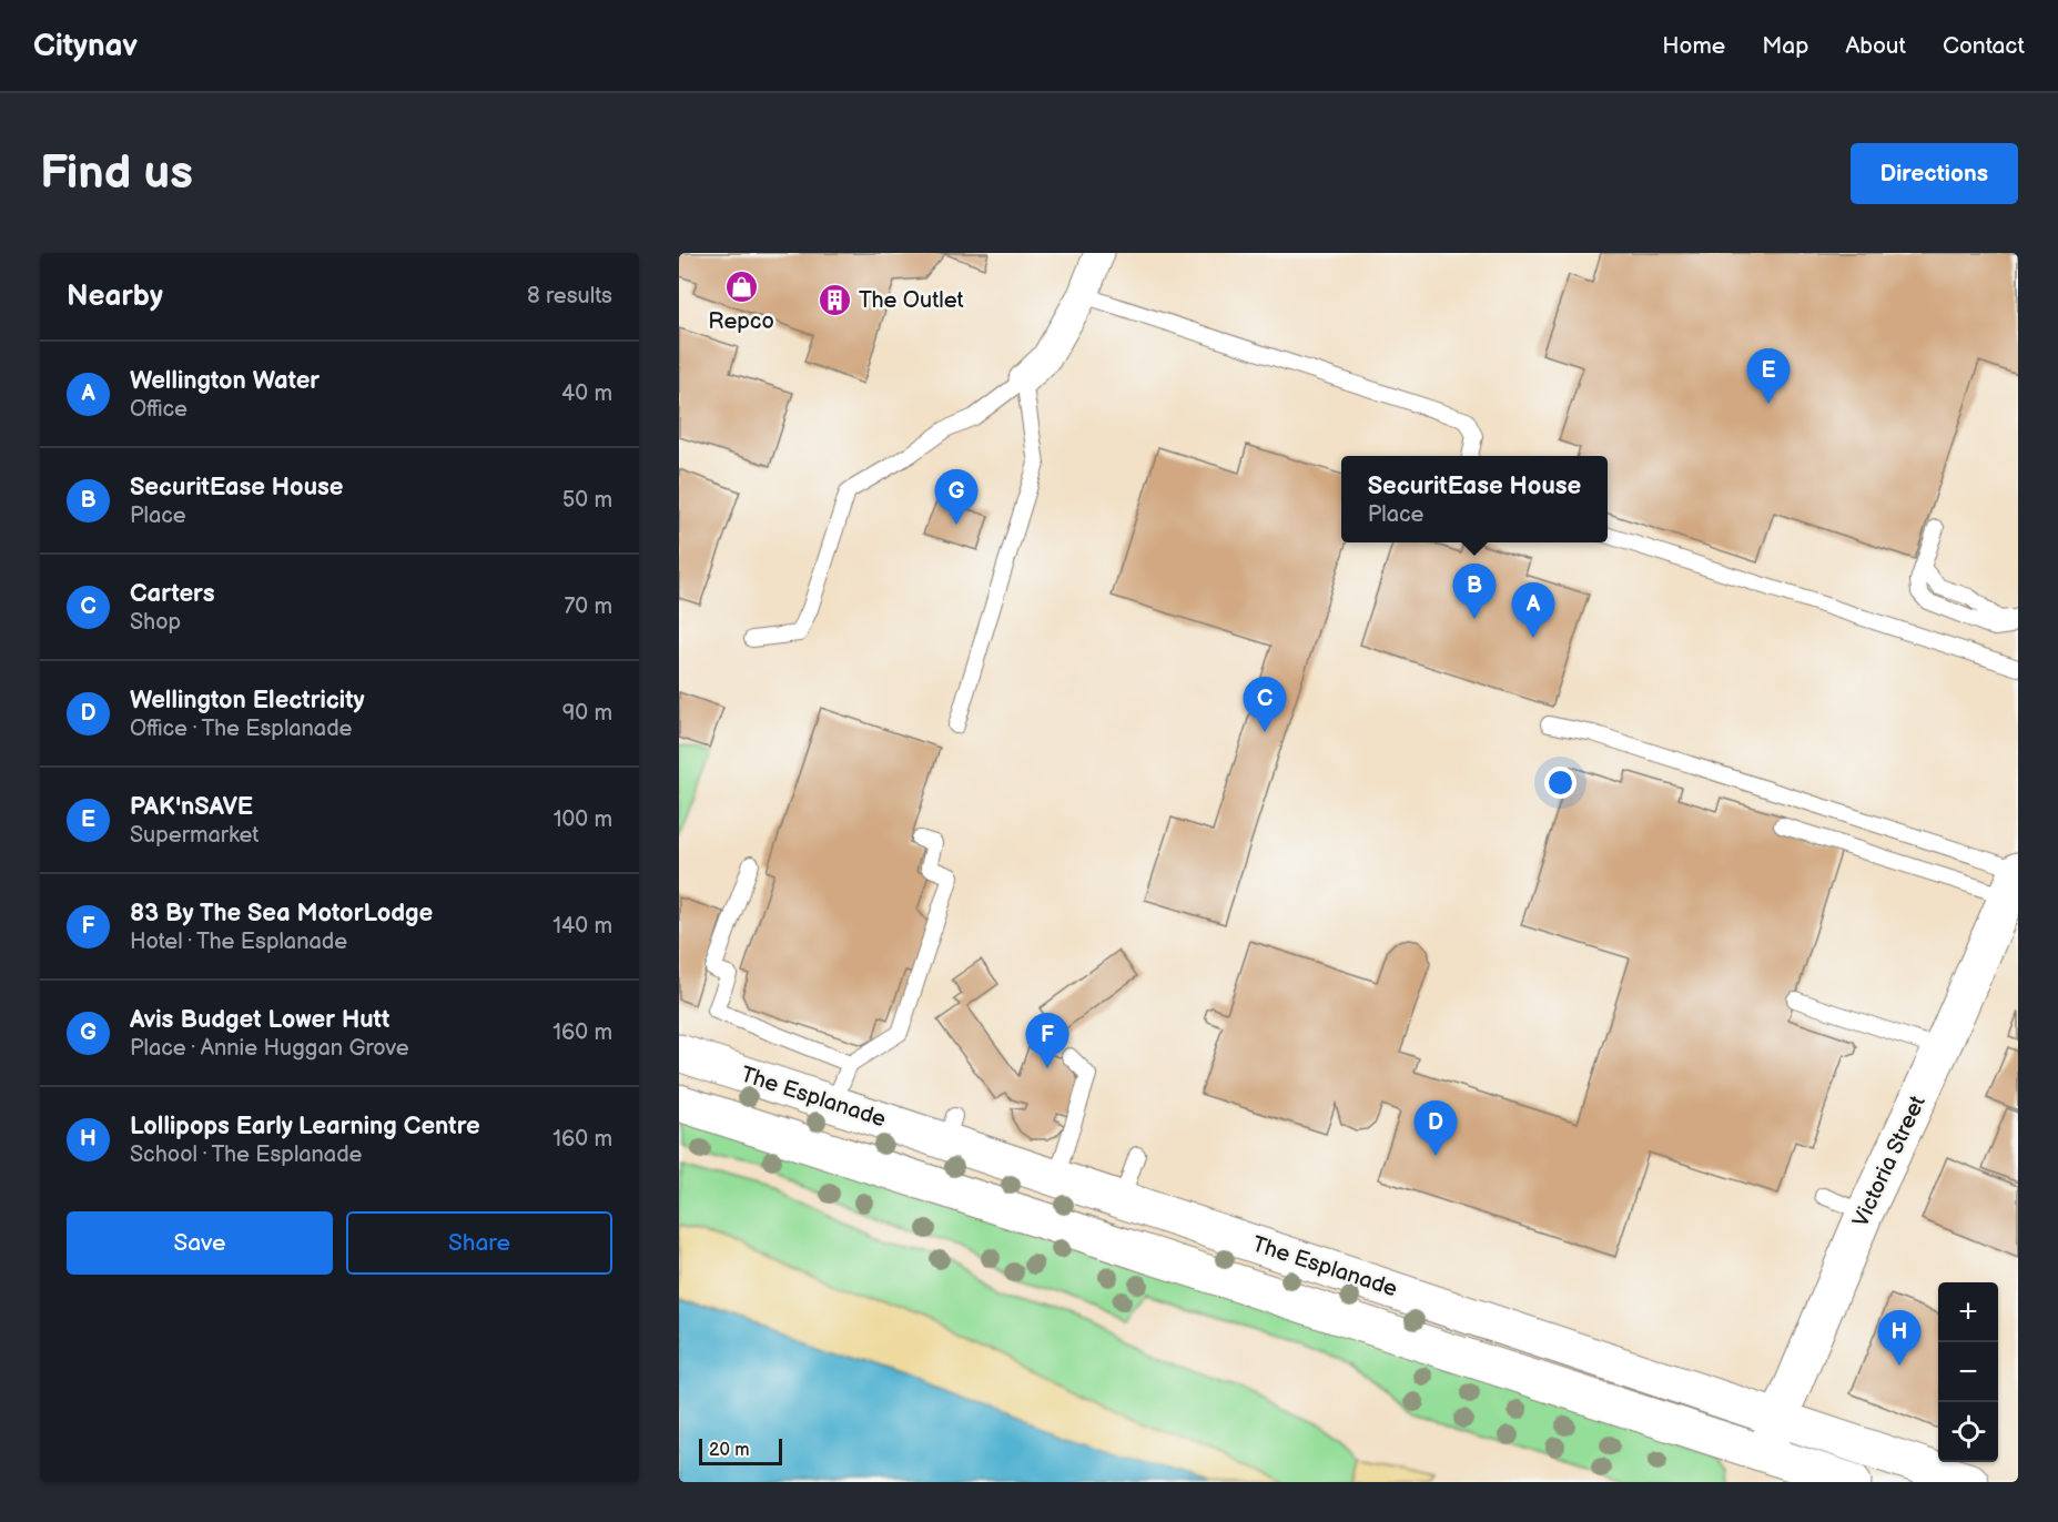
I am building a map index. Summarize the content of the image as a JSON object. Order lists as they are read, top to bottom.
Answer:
{
  "streets": {
    "main road": ["The Esplanade", "Victoria Street"]
  },
  "crossings": [
    ["The Esplanade", "Victoria Street"]
  ],
  "places": {
    "shop": ["Repco"],
    "building": ["The Outlet"]
  },
  "scale_bar": "20 m",
  "page": {
    "header": "Citynav",
    "nav": [
      "Home",
      "Map",
      "About",
      "Contact"
    ],
    "buttons": [
      "Directions",
      ["Save", "Share"]
    ],
    "title": "Find us",
    "heading": ["Nearby", "8 results"],
    "list": [
      {
        "mark": "A",
        "name": "Wellington Water",
        "note": "Office",
        "value": "40 m"
      },
      {
        "mark": "B",
        "name": "SecuritEase House",
        "note": "Place",
        "value": "50 m"
      },
      {
        "mark": "C",
        "name": "Carters",
        "note": "Shop",
        "value": "70 m"
      },
      {
        "mark": "D",
        "name": "Wellington Electricity",
        "note": "Office · The Esplanade",
        "value": "90 m"
      },
      {
        "mark": "E",
        "name": "PAK'nSAVE",
        "note": "Supermarket",
        "value": "100 m"
      },
      {
        "mark": "F",
        "name": "83 By The Sea MotorLodge",
        "note": "Hotel · The Esplanade",
        "value": "140 m"
      },
      {
        "mark": "G",
        "name": "Avis Budget Lower Hutt",
        "note": "Place · Annie Huggan Grove",
        "value": "160 m"
      },
      {
        "mark": "H",
        "name": "Lollipops Early Learning Centre",
        "note": "School · The Esplanade",
        "value": "160 m"
      }
    ],
    "pins": [
      "E",
      "G",
      "B",
      "A",
      "C",
      "F",
      "D",
      "H"
    ],
    "popup": ["SecuritEase House", "Place"],
    "map_buttons": ["+", "−"],
    "scale": "20 m"
  }
}
